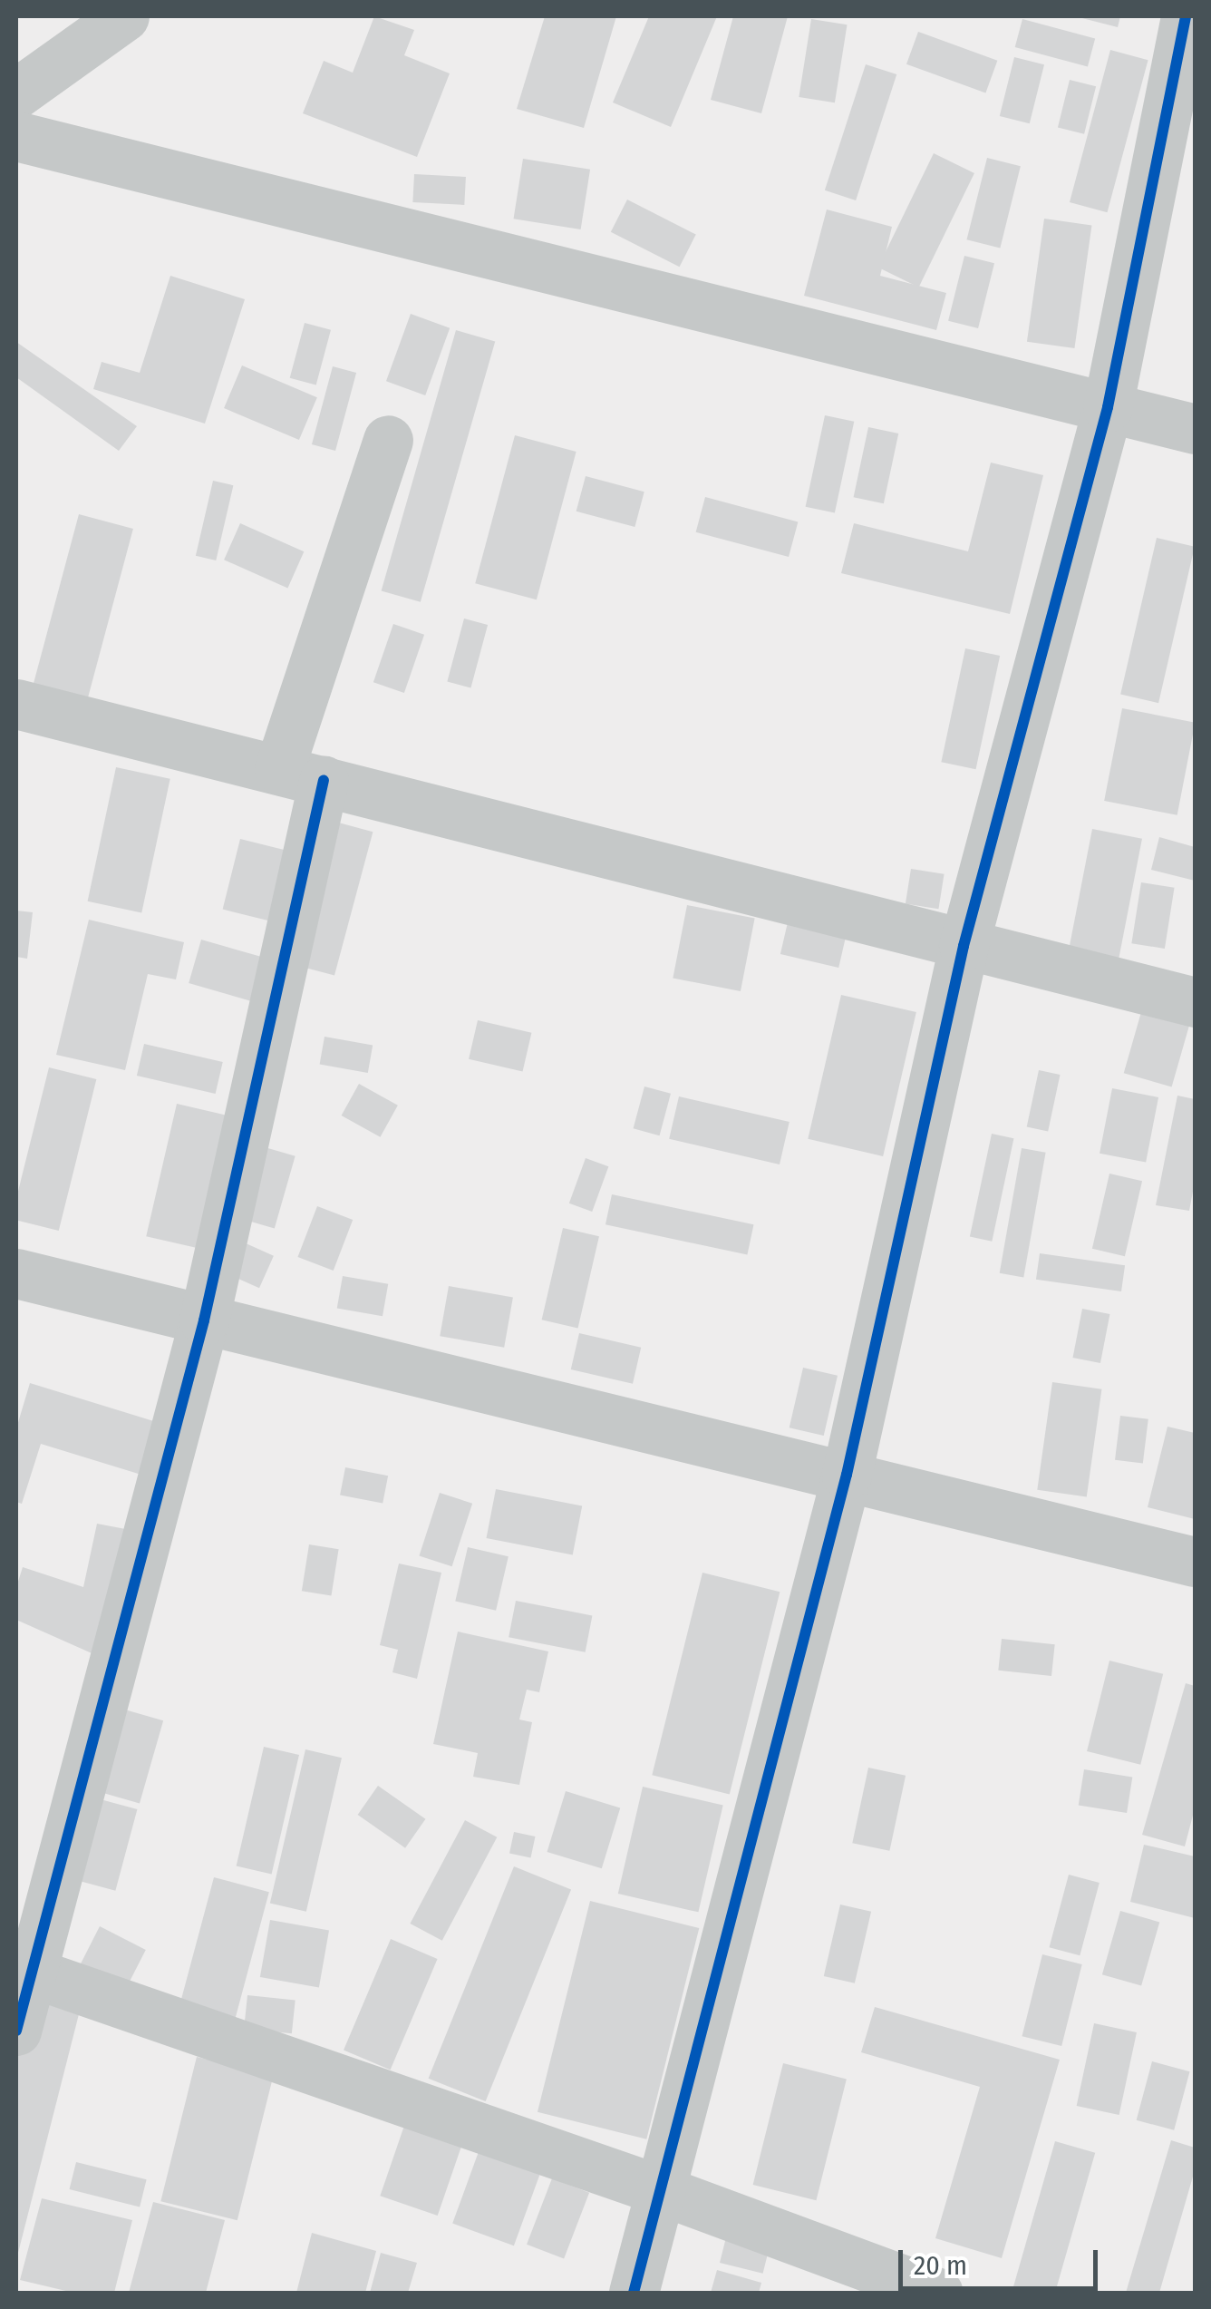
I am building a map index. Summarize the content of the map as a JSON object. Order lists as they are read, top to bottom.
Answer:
{
  "scale_bar": "20 m"
}
